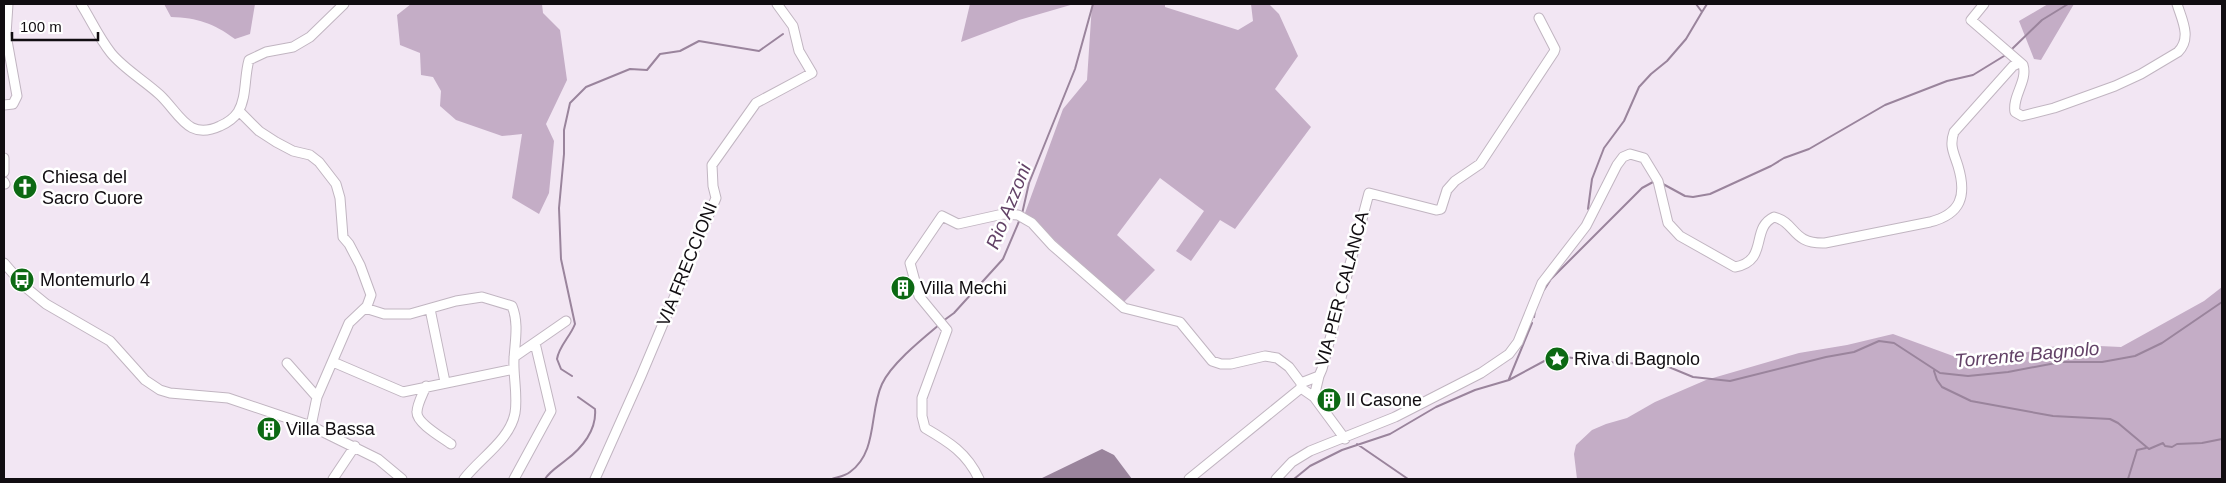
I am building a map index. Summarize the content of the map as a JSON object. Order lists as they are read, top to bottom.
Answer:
{
  "streets": {
    "street": ["VIA FRECCIONI", "VIA PER CALANCA"]
  },
  "water": ["Rio Azzoni", "Torrente Bagnolo"],
  "places": {
    "church": ["Chiesa del Sacro Cuore"],
    "bus stop": ["Montemurlo 4"],
    "building": ["Villa Mechi", "Il Casone", "Villa Bassa"],
    "place": ["Riva di Bagnolo"]
  },
  "scale_bar": "100 m"
}
